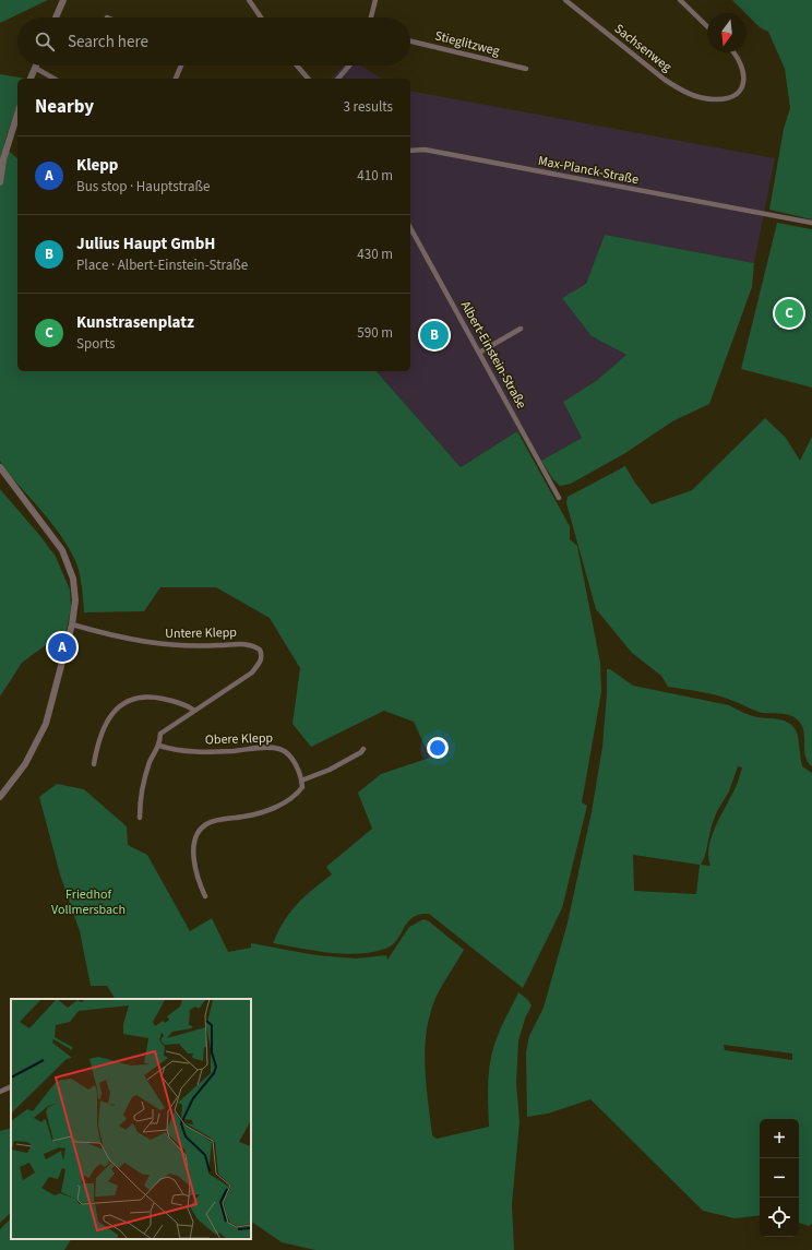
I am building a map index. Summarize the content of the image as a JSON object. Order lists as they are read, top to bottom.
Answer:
{
  "streets": {
    "street": [
      "Stieglitzweg",
      "Sachsenweg",
      "Max-Planck-Straße",
      "Albert-Einstein-Straße",
      "Untere Klepp",
      "Obere Klepp"
    ]
  },
  "crossings": [
    ["Untere Klepp", "Obere Klepp"]
  ],
  "parks": ["Friedhof Vollmersbach"],
  "north": "bottom",
  "page": {
    "search": "Search here",
    "heading": ["Nearby", "3 results"],
    "list": [
      {
        "mark": "A",
        "name": "Klepp",
        "note": "Bus stop · Hauptstraße",
        "value": "410 m"
      },
      {
        "mark": "B",
        "name": "Julius Haupt GmbH",
        "note": "Place · Albert-Einstein-Straße",
        "value": "430 m"
      },
      {
        "mark": "C",
        "name": "Kunstrasenplatz",
        "note": "Sports",
        "value": "590 m"
      }
    ],
    "pins": ["C", "B", "A"],
    "map_buttons": ["+", "−"]
  }
}
